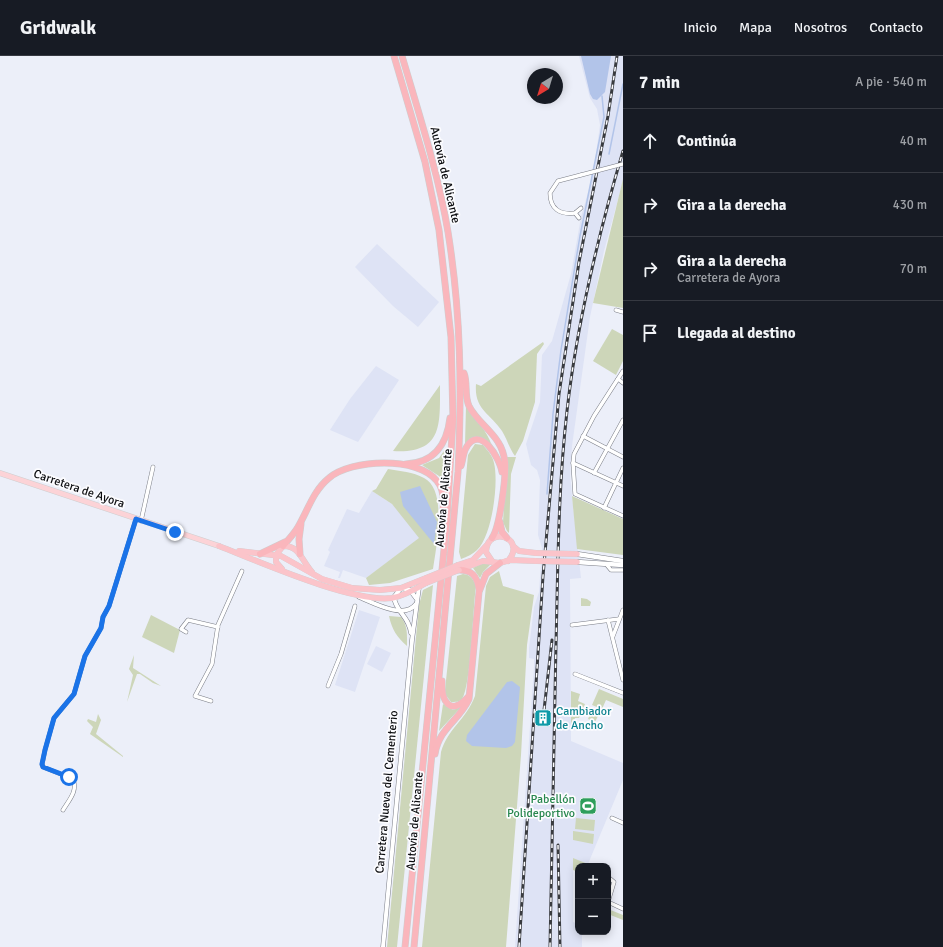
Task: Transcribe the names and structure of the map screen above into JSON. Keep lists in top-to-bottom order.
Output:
{
  "streets": {
    "highway": ["Autovía de Alicante"],
    "main road": ["Carretera de Ayora"],
    "street": ["Carretera Nueva del Cementerio"]
  },
  "places": {
    "building": ["Cambiador de Ancho"],
    "sports": ["Pabellón Polideportivo"]
  },
  "north": "bottom left",
  "page": {
    "header": "Gridwalk",
    "nav": [
      "Inicio",
      "Mapa",
      "Nosotros",
      "Contacto"
    ],
    "heading": ["7 min", "A pie · 540 m"],
    "list": [
      ["Continúa", "40 m"],
      ["Gira a la derecha", "430 m"],
      ["Gira a la derecha", "Carretera de Ayora", "70 m"],
      "Llegada al destino"
    ],
    "map_buttons": ["+", "−"]
  }
}
